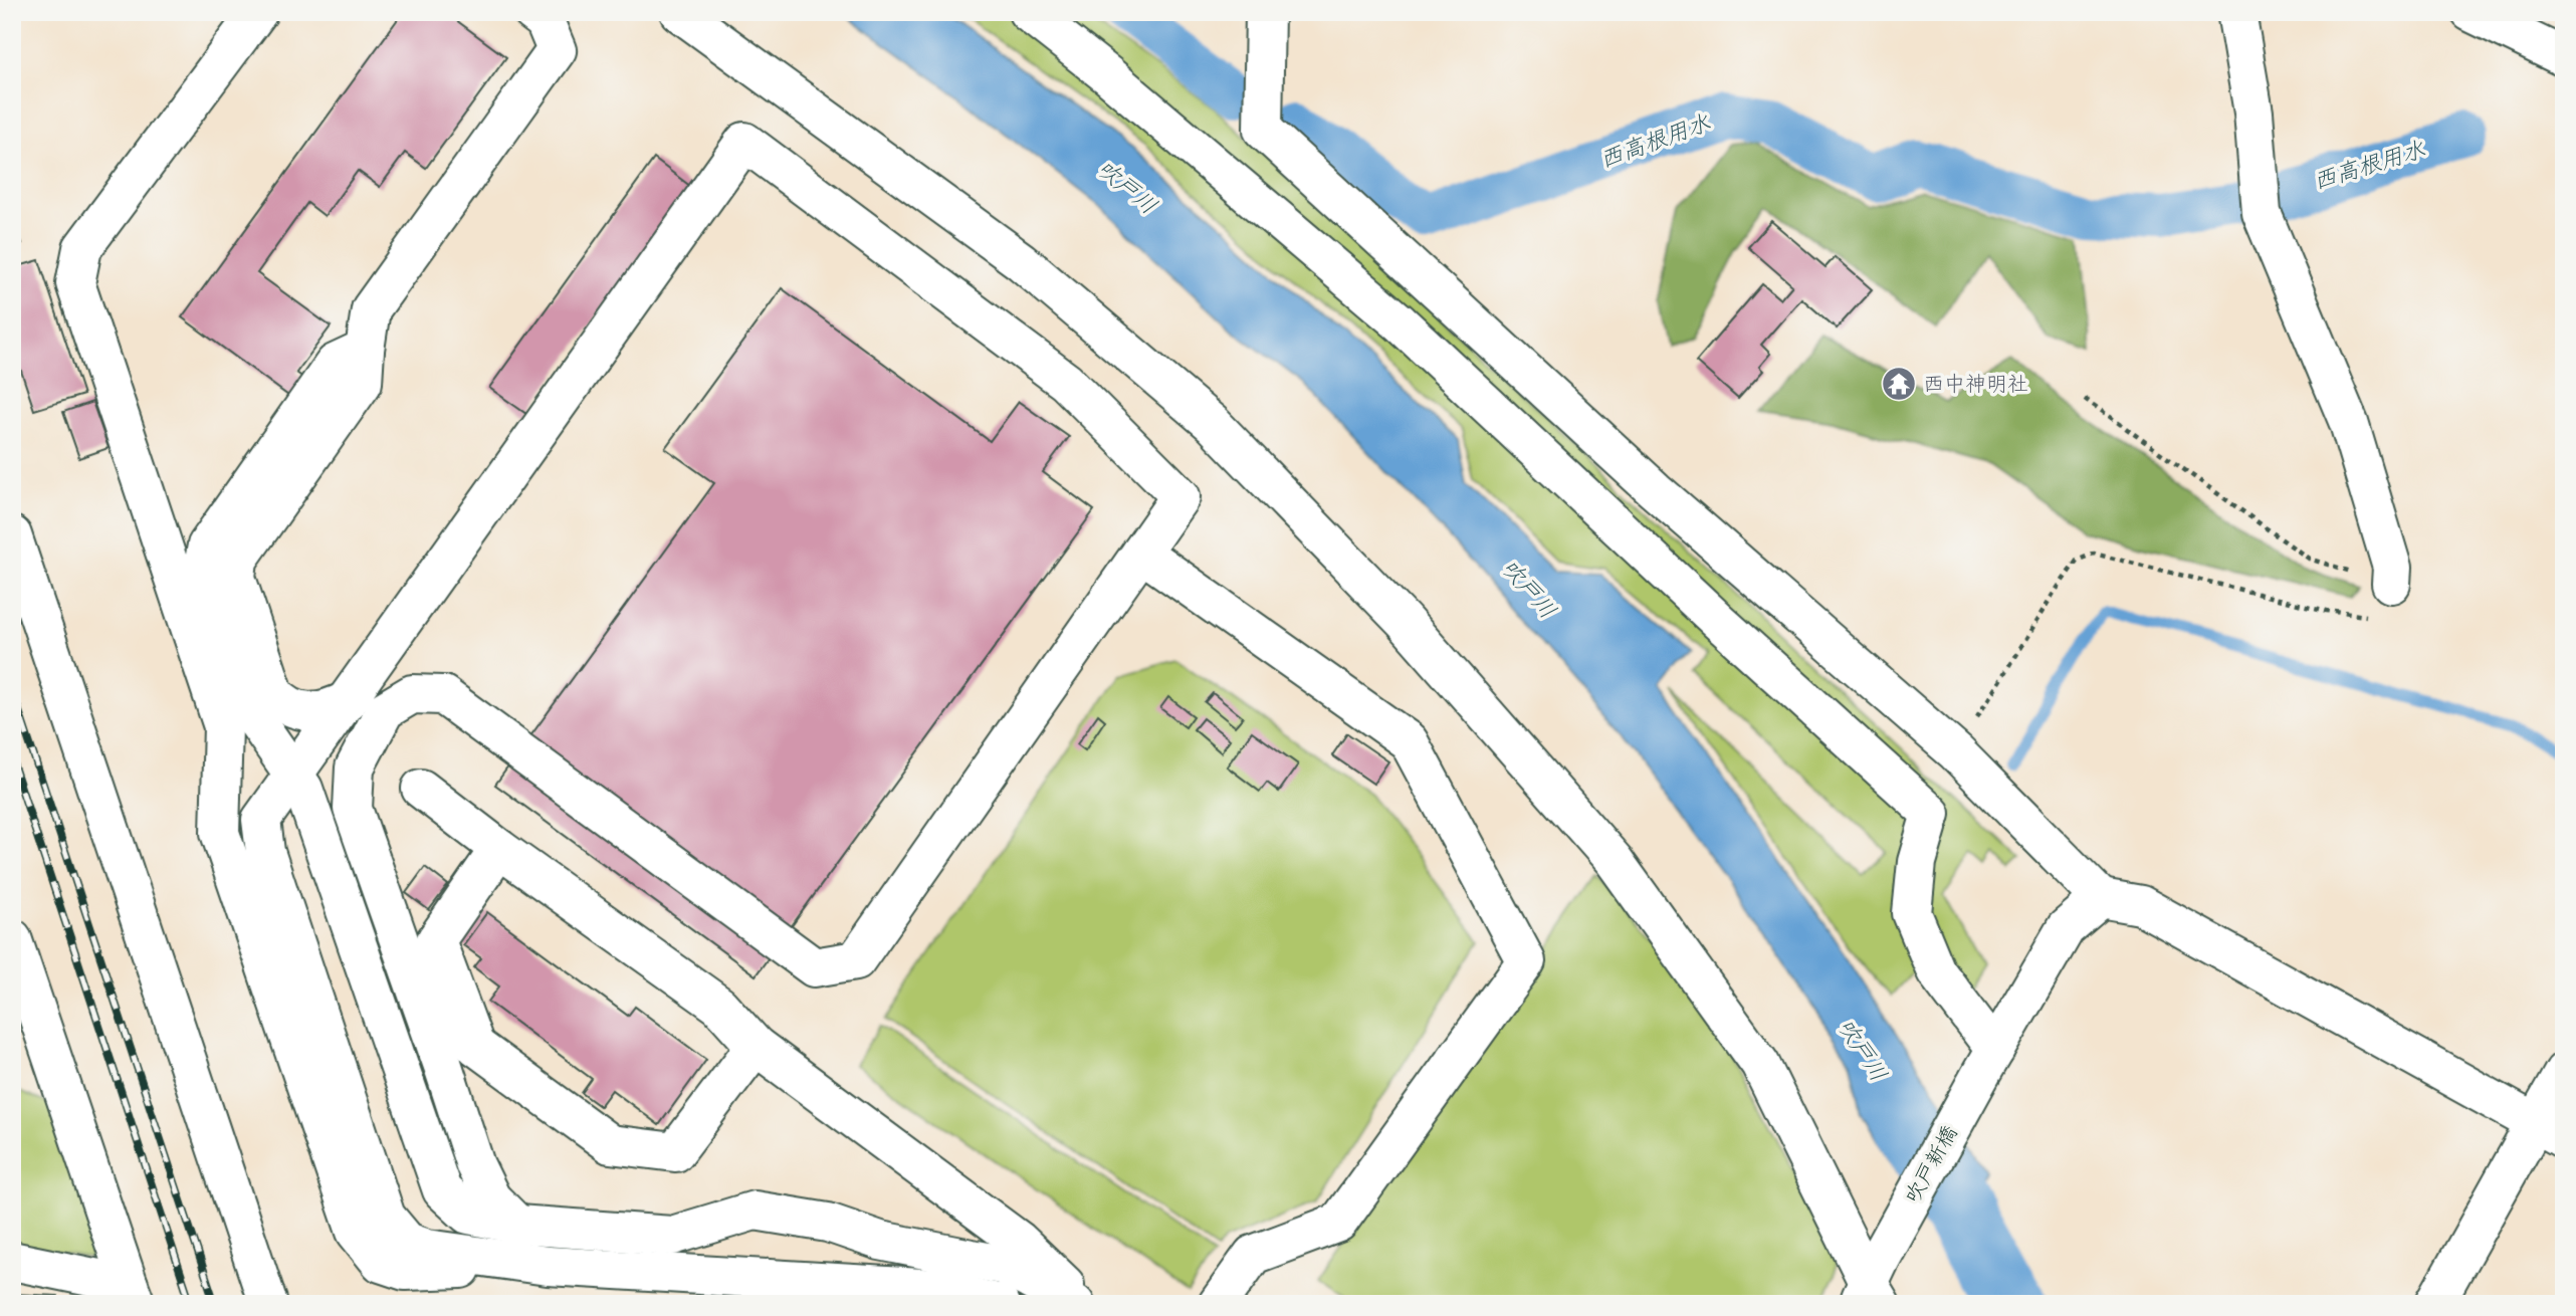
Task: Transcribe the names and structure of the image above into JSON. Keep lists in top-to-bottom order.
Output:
{
  "streets": {
    "street": ["吹戸新橋"]
  },
  "water": ["西高根用水", "吹戸川"],
  "places": {
    "temple": ["西中神明社"]
  }
}
